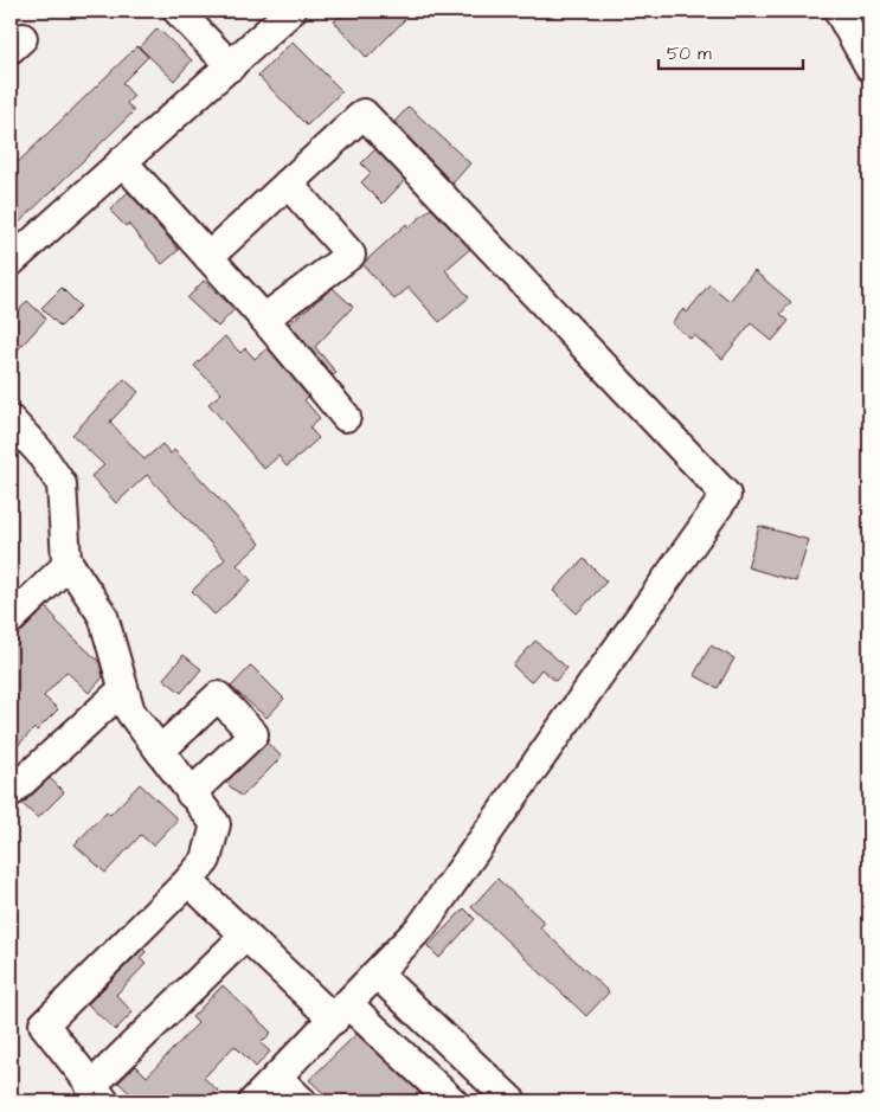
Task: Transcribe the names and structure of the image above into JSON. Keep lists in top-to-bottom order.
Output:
{
  "scale_bar": "50 m"
}
